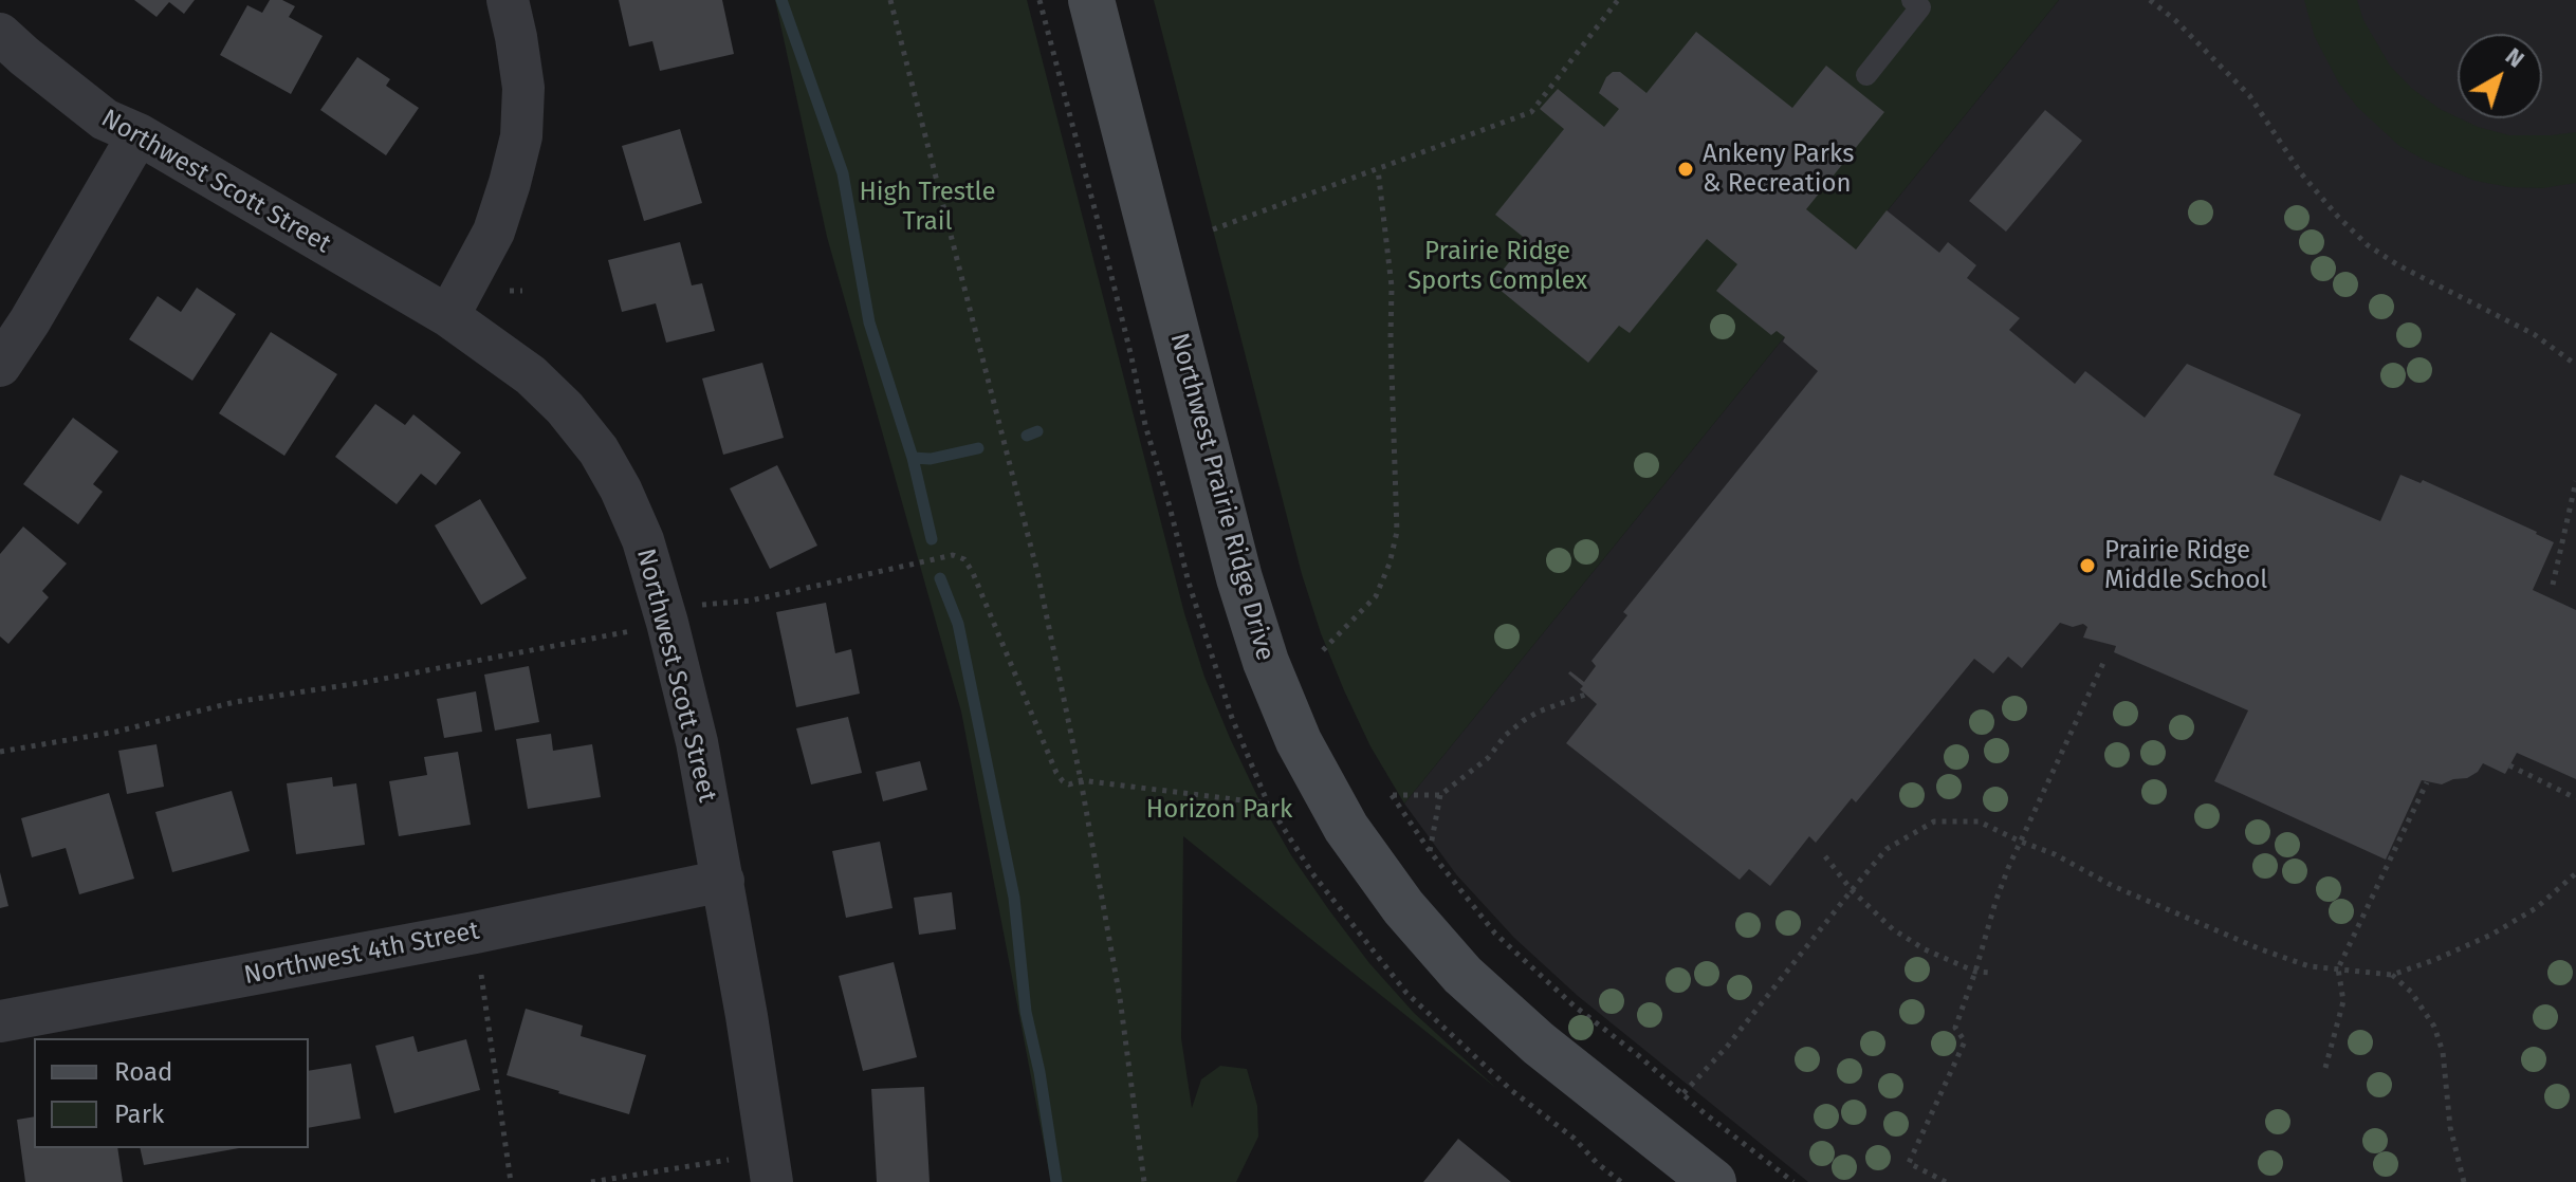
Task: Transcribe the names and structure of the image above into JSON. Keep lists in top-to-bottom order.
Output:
{
  "streets": {
    "street": ["Northwest Scott Street", "Northwest Prairie Ridge Drive", "Northwest 4th Street"]
  },
  "crossings": [
    ["Northwest Scott Street", "Northwest 4th Street"]
  ],
  "parks": ["High Trestle Trail", "Prairie Ridge Sports Complex", "Horizon Park"],
  "places": ["Ankeny Parks & Recreation", "Prairie Ridge Middle School"],
  "legend": ["Road", "Park"],
  "north": "top right"
}
